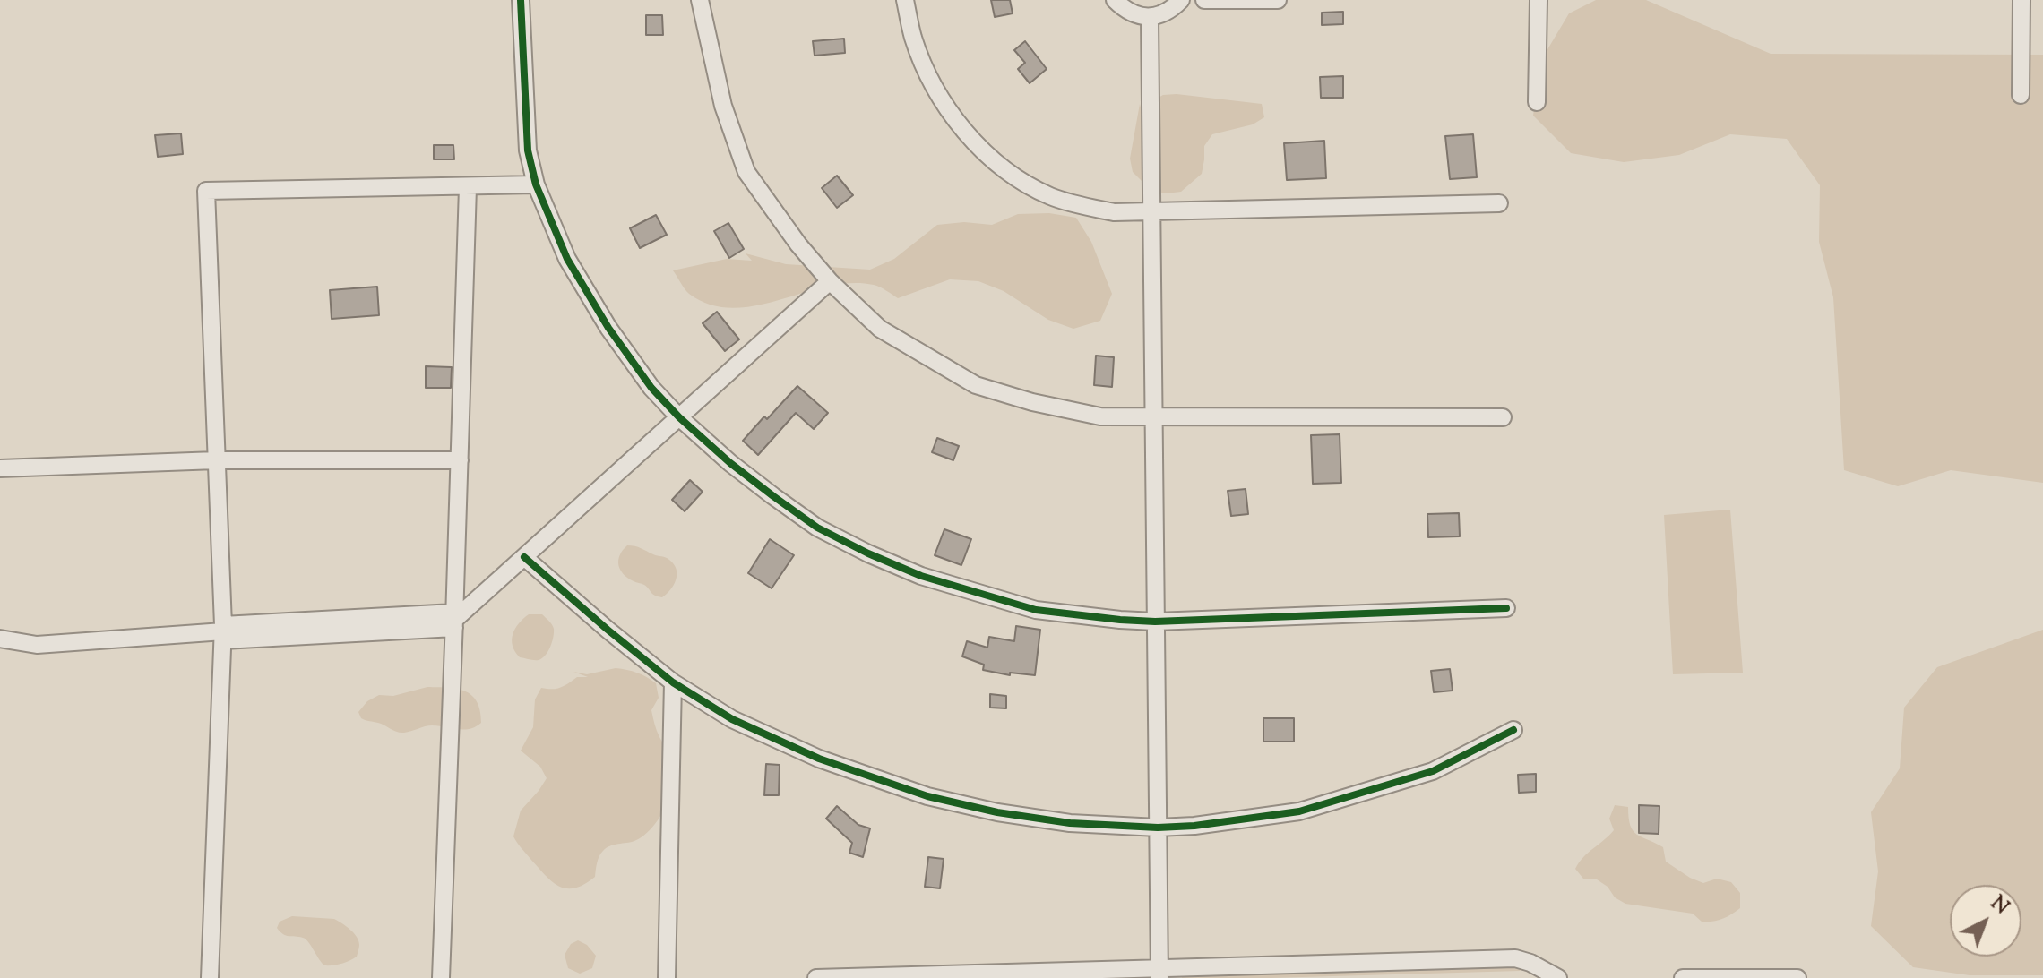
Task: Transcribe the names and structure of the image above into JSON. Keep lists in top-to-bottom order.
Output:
{
  "north": "top right"
}
